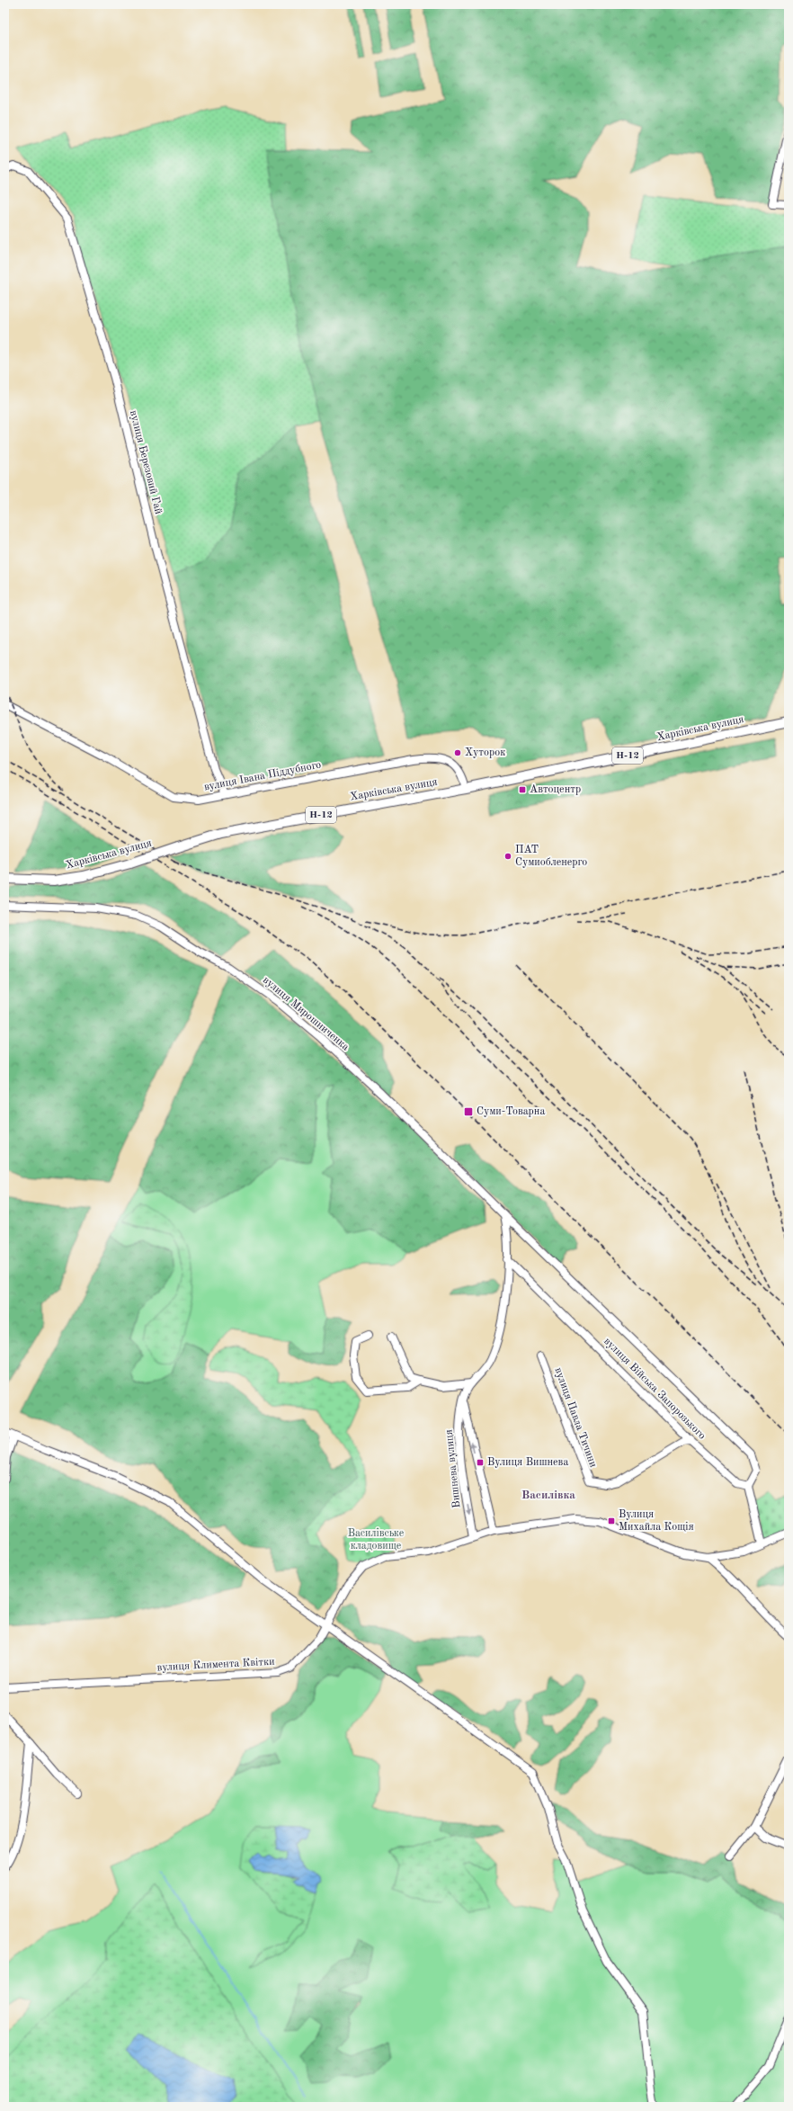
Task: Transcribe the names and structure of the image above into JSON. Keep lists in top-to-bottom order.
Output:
{
  "streets": {
    "main road": ["Харківська вулиця", "Н-12"],
    "street": [
      "вулиця Березовий Гай",
      "вулиця Івана Піддубного",
      "вулиця Мирошниченка",
      "вулиця Війська Запорозького",
      "вулиця Павла Тичини",
      "Вишнева вулиця",
      "вулиця Климента Квітки"
    ]
  },
  "crossings": [
    ["вулиця Березовий Гай", "вулиця Івана Піддубного"],
    ["Харківська вулиця", "вулиця Івана Піддубного"],
    ["вулиця Мирошниченка", "вулиця Війська Запорозького"],
    ["вулиця Війська Запорозького", "вулиця Павла Тичини"],
    ["вулиця Війська Запорозького", "Вишнева вулиця"],
    ["Вишнева вулиця", "вулиця Климента Квітки"]
  ],
  "districts": ["Василівка"],
  "parks": ["Василівське кладовище"],
  "places": {
    "other": ["Хуторок", "ПАТ Сумиобленерго"],
    "transit": [
      "Автоцентр",
      "Суми-Товарна",
      "Вулиця Вишнева",
      "Вулиця Михайла Кощія"
    ]
  }
}
